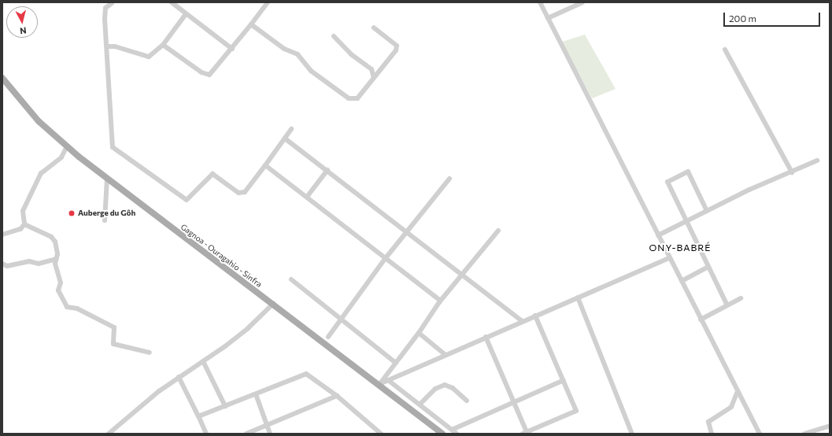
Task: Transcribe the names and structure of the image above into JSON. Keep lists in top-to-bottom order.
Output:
{
  "streets": {
    "main road": ["Gagnoa - Ouragahio - Sinfra"]
  },
  "districts": ["ONY-BABRÉ"],
  "places": ["Auberge du Gôh"],
  "scale_bar": "200 m",
  "north": "bottom"
}
